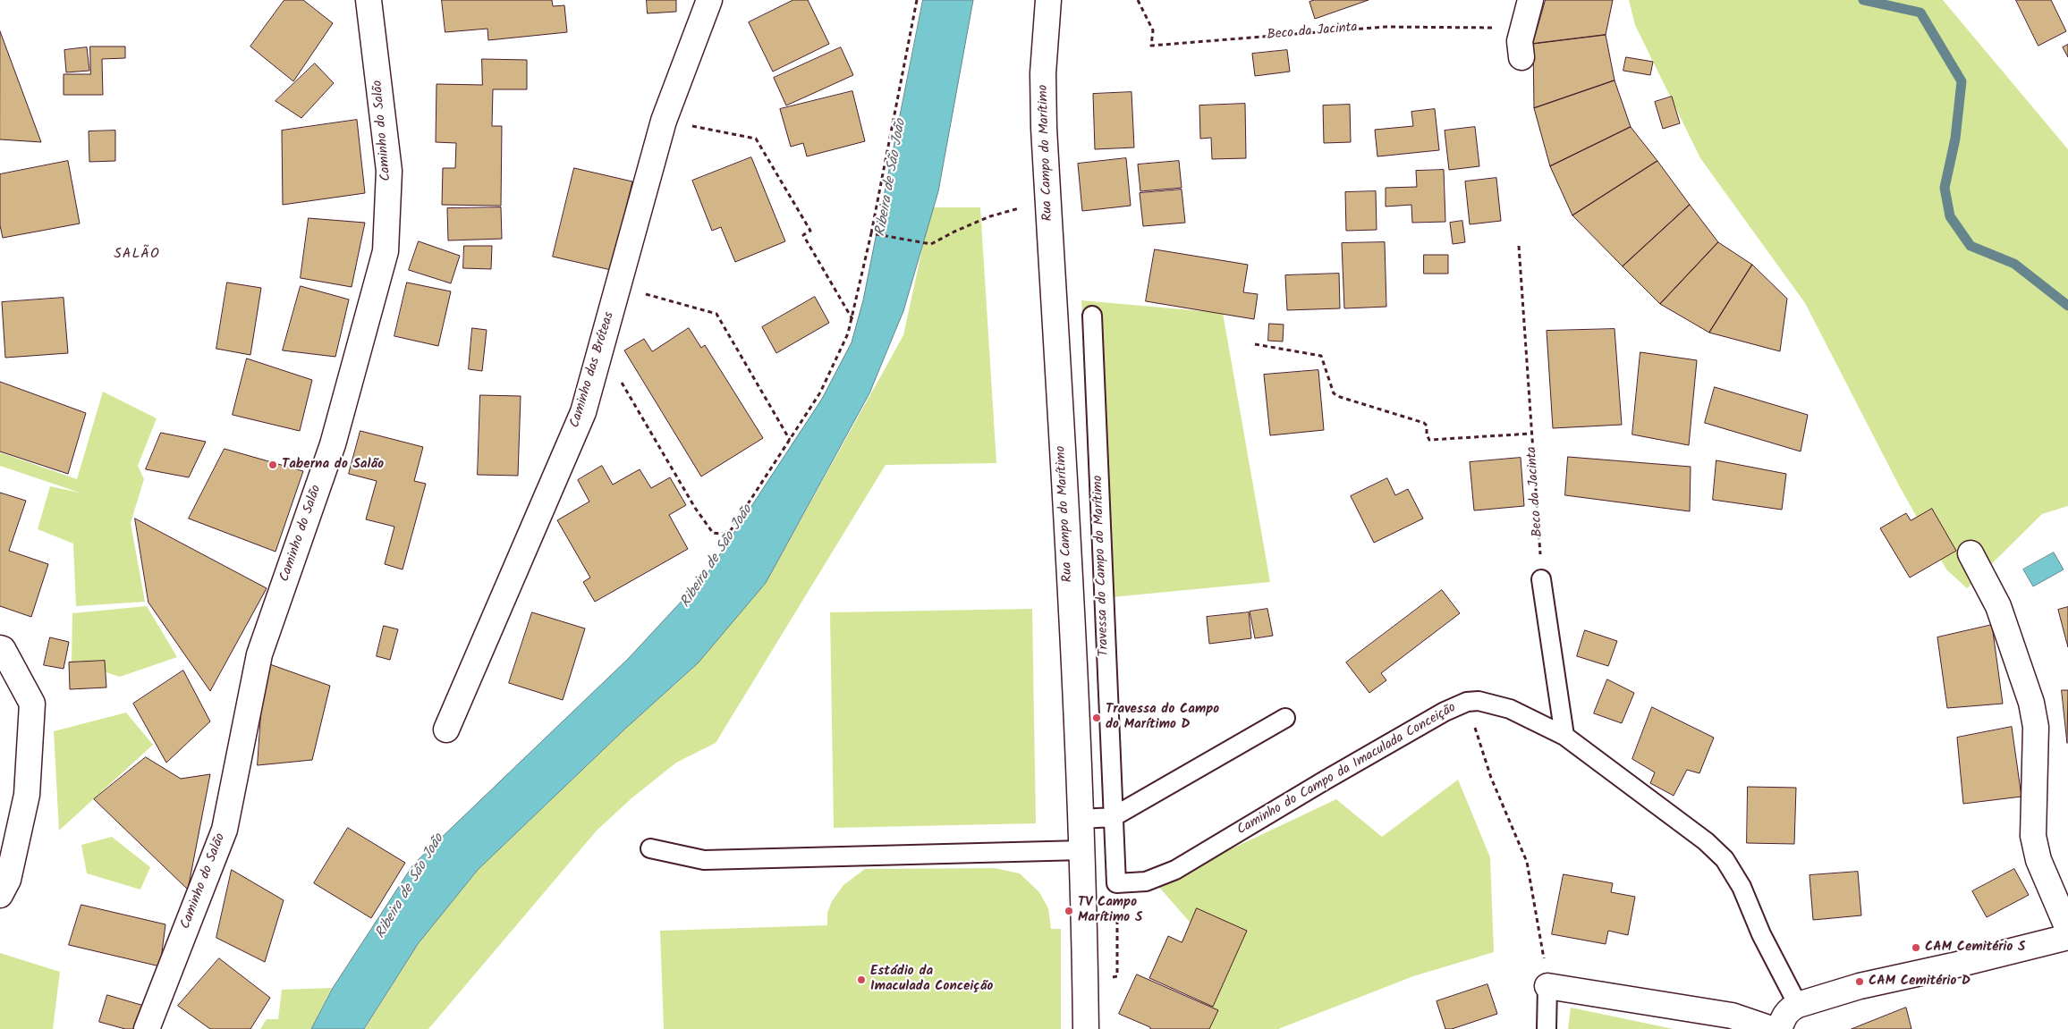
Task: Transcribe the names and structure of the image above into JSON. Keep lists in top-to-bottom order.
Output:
{
  "streets": {
    "street": ["Caminho do Salão", "Rua Campo do Marítimo", "Caminho das Bróteas"],
    "lane": ["Travessa do Campo do Marítimo", "Caminho do Campo da Imaculada Conceição"],
    "path": ["Beco da Jacinta"]
  },
  "crossings": [
    ["Travessa do Campo do Marítimo", "Caminho do Campo da Imaculada Conceição"]
  ],
  "districts": ["SALÃO"],
  "water": ["Ribeira de São João"],
  "places": [
    "Taberna do Salão",
    "Travessa do Campo do Marítimo D",
    "TV Campo Marítimo S",
    "CAM Cemitério S",
    "Estádio da Imaculada Conceição",
    "CAM Cemitério D"
  ]
}
